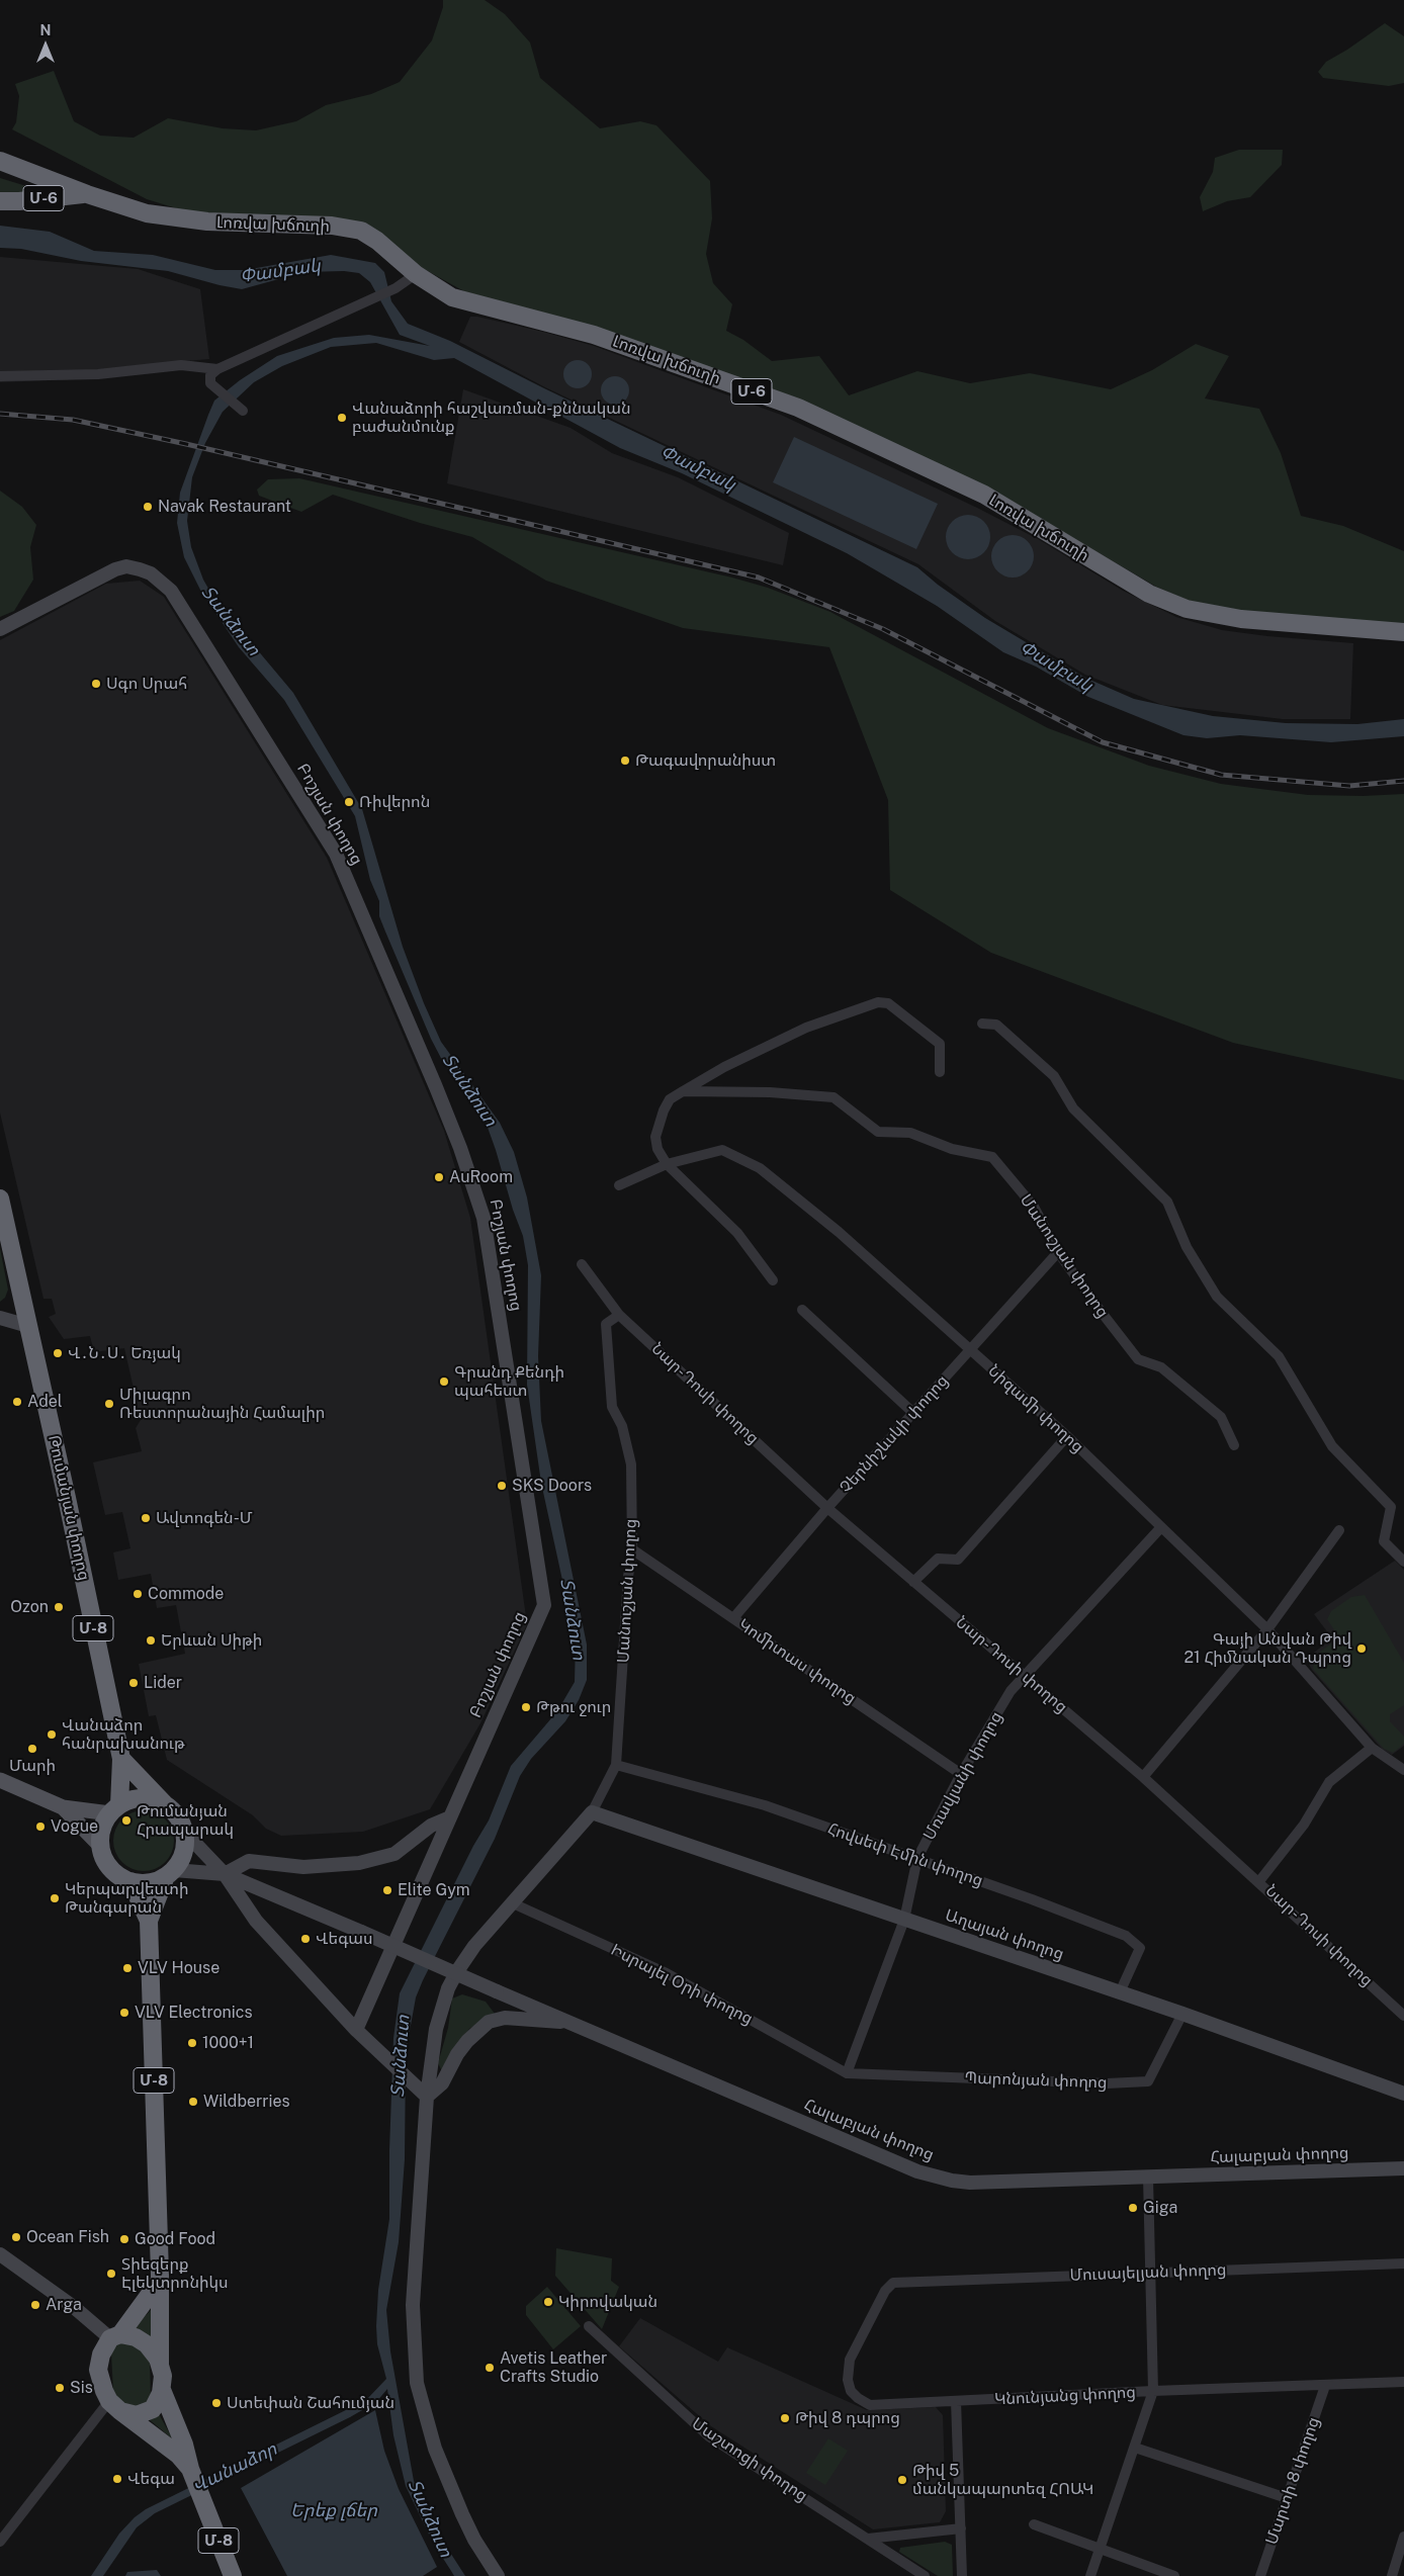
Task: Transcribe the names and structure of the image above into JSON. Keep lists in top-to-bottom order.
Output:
{
  "streets": {
    "highway": [
      "Մ-6",
      "Լոռվա խճուղի",
      "Թումանյան փողոց",
      "Մ-8"
    ],
    "street": [
      "Բոշյան փողոց",
      "Մանուշյան փողոց",
      "Նար-Դոսի փողոց",
      "Նիզամի փողոց",
      "Չերնիշևսկի փողոց",
      "Կոմիտաս փողոց",
      "Մռավյանի փողոց",
      "Հովսեփ Էմին փողոց",
      "Աղայան փողոց",
      "Իսրայել Օրի փողոց",
      "Պարոնյան փողոց",
      "Հալաբյան փողոց",
      "Մուսայելյան փողոց",
      "Կնունյանց փողոց",
      "Մաշտոցի փողոց",
      "Մարտի 8 փողոց"
    ]
  },
  "crossings": [
    ["Մ-6", "Լոռվա խճուղի"],
    ["Մանուշյան փողոց", "Նար-Դոսի փողոց"],
    ["Մանուշյան փողոց", "Չերնիշևսկի փողոց"],
    ["Մանուշյան փողոց", "Կոմիտաս փողոց"],
    ["Մանուշյան փողոց", "Հովսեփ Էմին փողոց"],
    ["Մանուշյան փողոց", "Աղայան փողոց"],
    ["Նար-Դոսի փողոց", "Չերնիշևսկի փողոց"],
    ["Նար-Դոսի փողոց", "Մռավյանի փողոց"],
    ["Նիզամի փողոց", "Չերնիշևսկի փողոց"],
    ["Նիզամի փողոց", "Մռավյանի փողոց"],
    ["Չերնիշևսկի փողոց", "Կոմիտաս փողոց"],
    ["Թումանյան փողոց", "Մ-8"],
    ["Կոմիտաս փողոց", "Մռավյանի փողոց"],
    ["Մռավյանի փողոց", "Հովսեփ Էմին փողոց"],
    ["Մռավյանի փողոց", "Աղայան փողոց"],
    ["Մռավյանի փողոց", "Իսրայել Օրի փողոց"],
    ["Մռավյանի փողոց", "Պարոնյան փողոց"],
    ["Հովսեփ Էմին փողոց", "Աղայան փողոց"],
    ["Աղայան փողոց", "Պարոնյան փողոց"],
    ["Իսրայել Օրի փողոց", "Պարոնյան փողոց"],
    ["Մուսայելյան փողոց", "Կնունյանց փողոց"],
    ["Կնունյանց փողոց", "Մարտի 8 փողոց"]
  ],
  "water": [
    "Փամբակ",
    "Տանձուտ",
    "Վանաձոր",
    "Երեք լճեր"
  ],
  "places": [
    "Վանաձորի հաշվառման-քննական բաժանմունք",
    "Navak Restaurant",
    "Սգո Սրահ",
    "Թագավորանիստ",
    "Ռիվերոն",
    "AuRoom",
    "Վ․Ն․Ս․ Եռյակ",
    "Գրանդ Քենդի պահեստ",
    "Adel",
    "Միլագրո Ռեստորանային Համալիր",
    "SKS Doors",
    "Ավտոգեն-Մ",
    "Commode",
    "Ozon",
    "Երևան Սիթի",
    "Գայի Անվան Թիվ 21 Հիմնական Դպրոց",
    "Lider",
    "Թթու ջուր",
    "Վանաձոր հանրախանութ",
    "Մարի",
    "Թումանյան Հրապարակ",
    "Vogue",
    "Elite Gym",
    "Կերպարվեստի Թանգարան",
    "Վեգաս",
    "VLV House",
    "VLV Electronics",
    "1000+1",
    "Wildberries",
    "Giga",
    "Ocean Fish",
    "Good Food",
    "Տիեզերք Էլեկտրոնիկս",
    "Կիրովական",
    "Arga",
    "Avetis Leather Crafts Studio",
    "Sis",
    "Ստեփան Շահումյան",
    "Թիվ 8 դպրոց",
    "Վեգա",
    "Թիվ 5 մանկապարտեզ ՀՈԱԿ"
  ],
  "north": "top"
}
